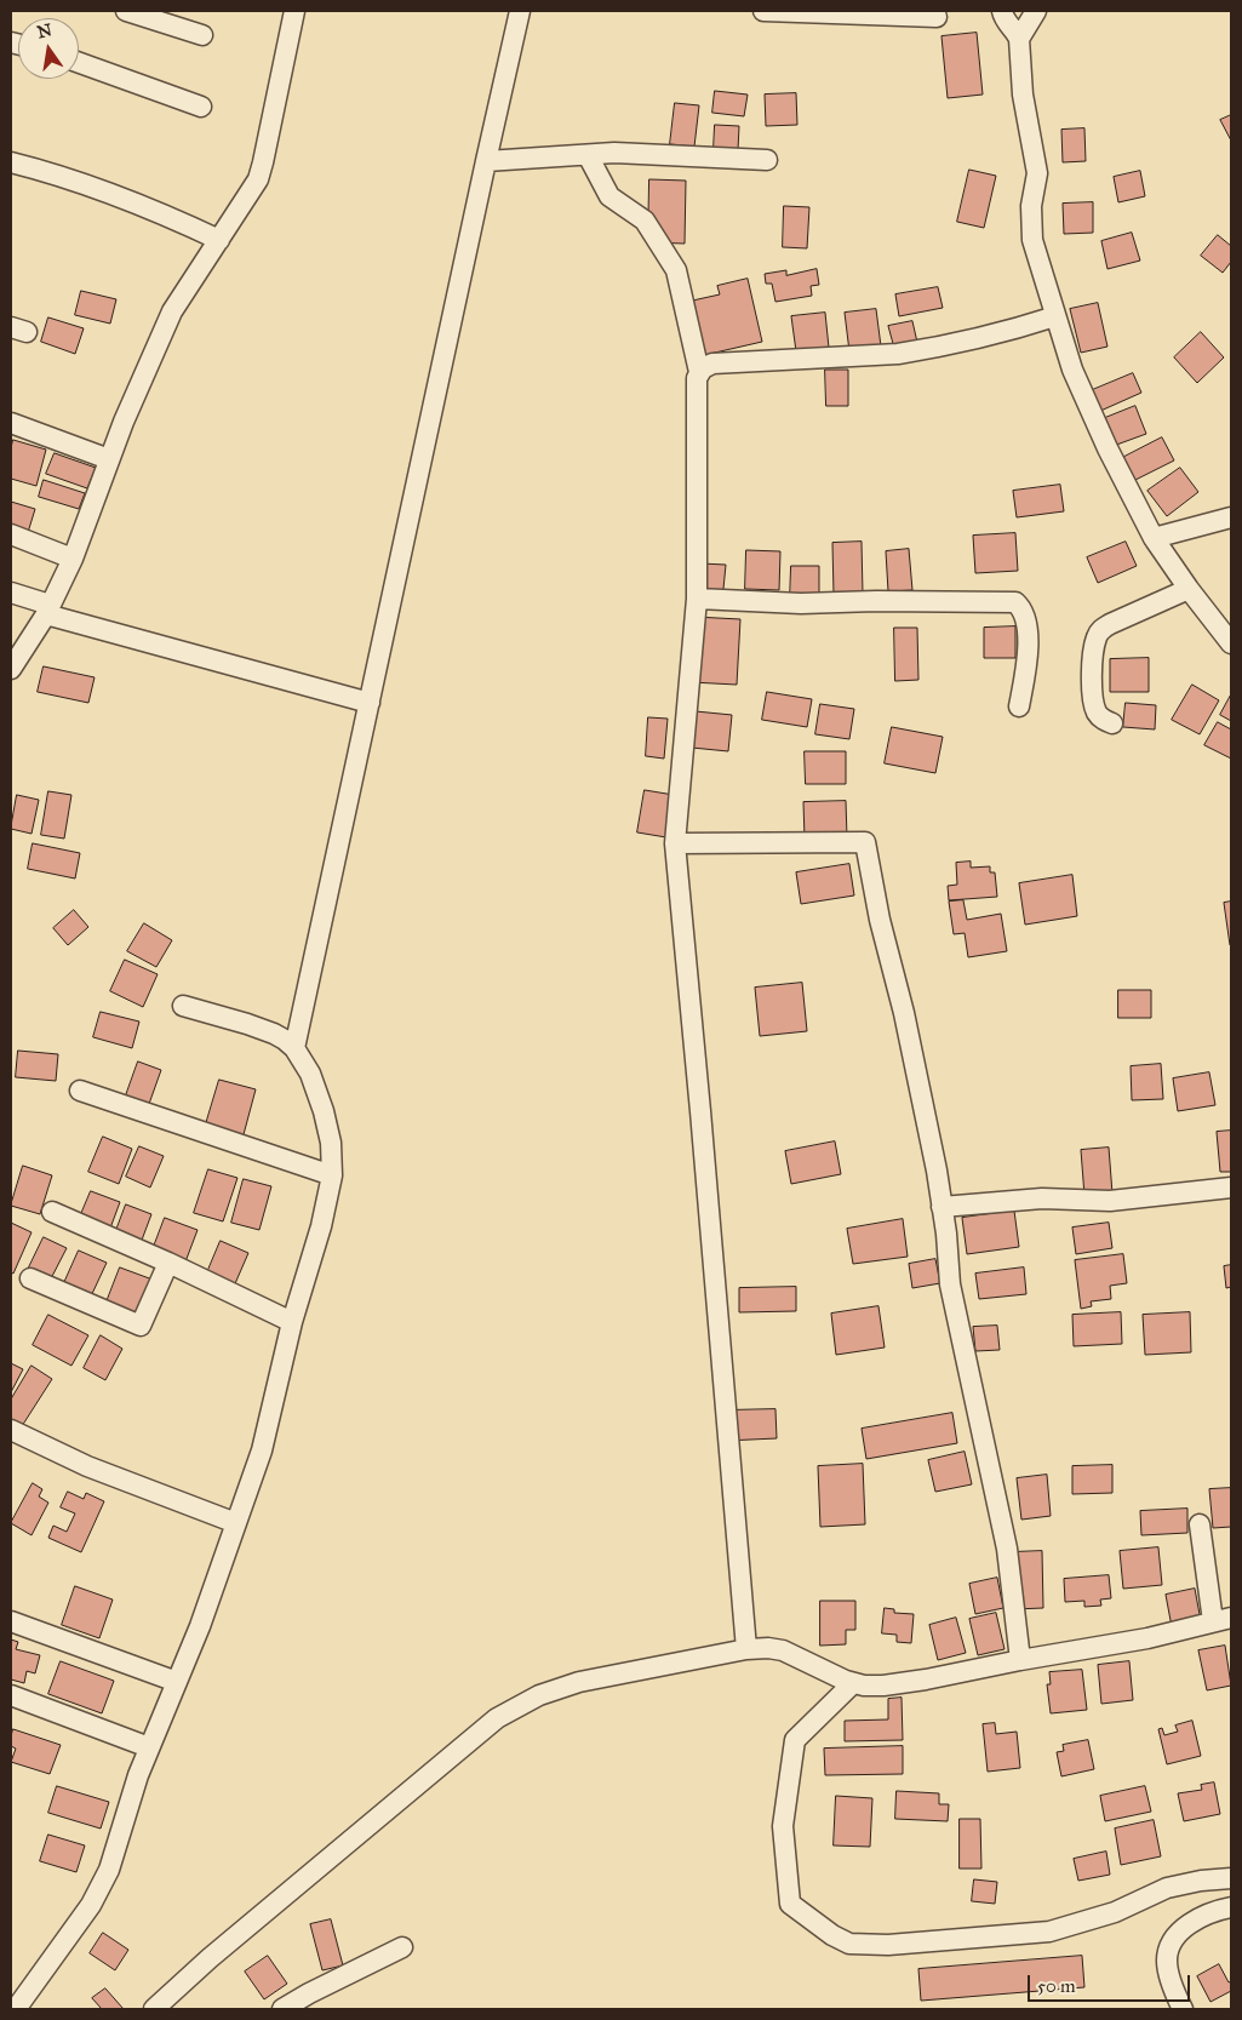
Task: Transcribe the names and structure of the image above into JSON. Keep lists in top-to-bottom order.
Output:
{
  "scale_bar": "50 m",
  "north": "top"
}
